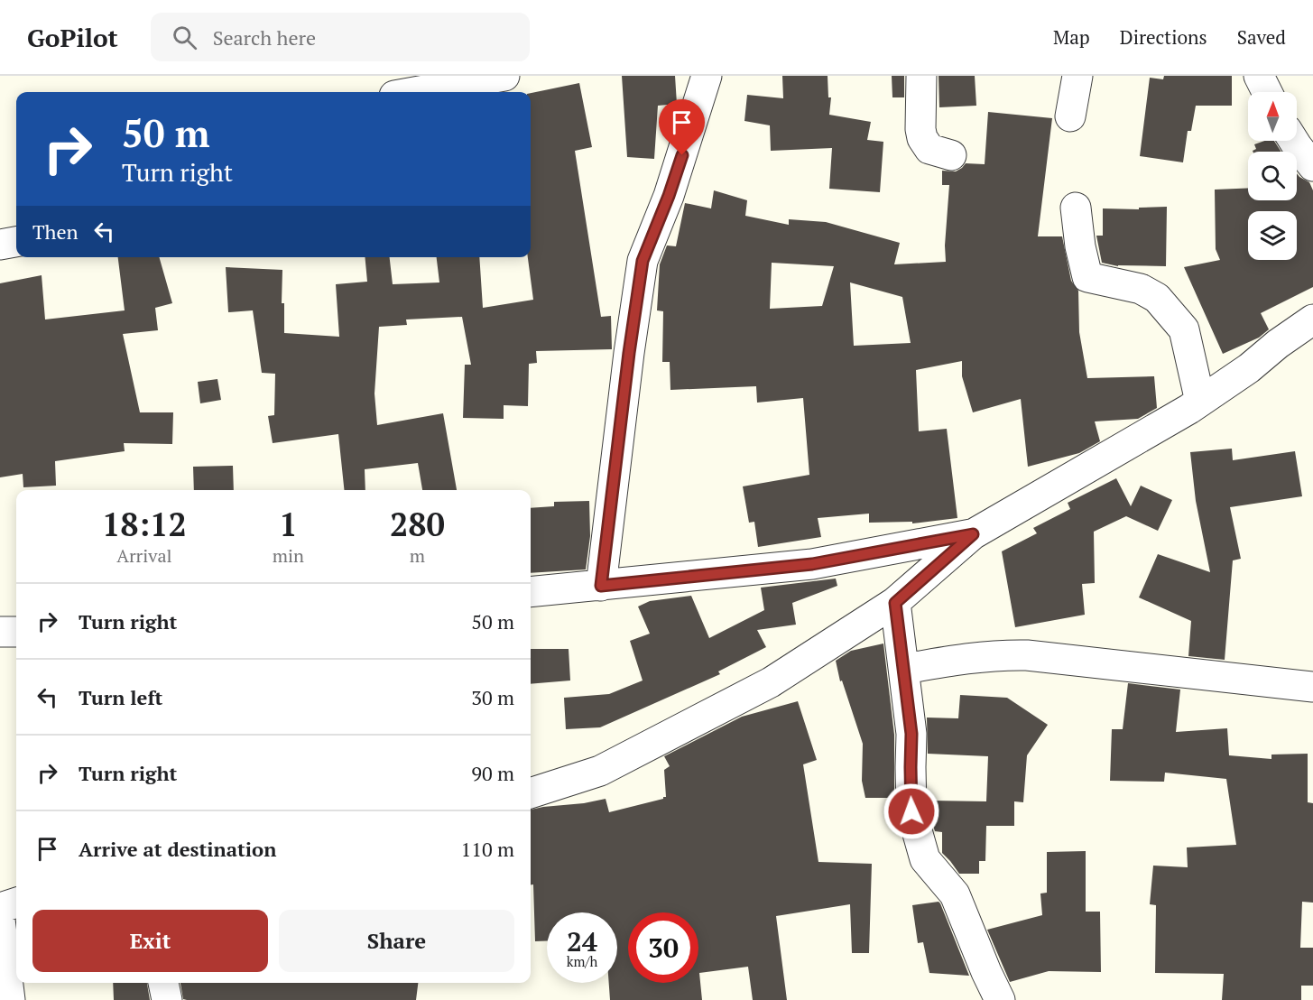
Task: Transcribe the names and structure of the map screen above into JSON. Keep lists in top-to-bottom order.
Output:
{
  "north": "top",
  "page": {
    "header": "GoPilot",
    "search": "Search here",
    "nav": ["Map", "Directions", "Saved"],
    "turn": ["50 m", "Turn right"],
    "then": "Then",
    "eta": [
      "18:12",
      "Arrival",
      "1",
      "min",
      "280",
      "m"
    ],
    "list": [
      {
        "name": "Turn right",
        "value": "50 m"
      },
      {
        "name": "Turn left",
        "value": "30 m"
      },
      {
        "name": "Turn right",
        "value": "90 m"
      },
      {
        "name": "Arrive at destination",
        "value": "110 m"
      }
    ],
    "buttons": ["Exit", "Share"],
    "speed": "24 km/h",
    "limit": "30"
  }
}
